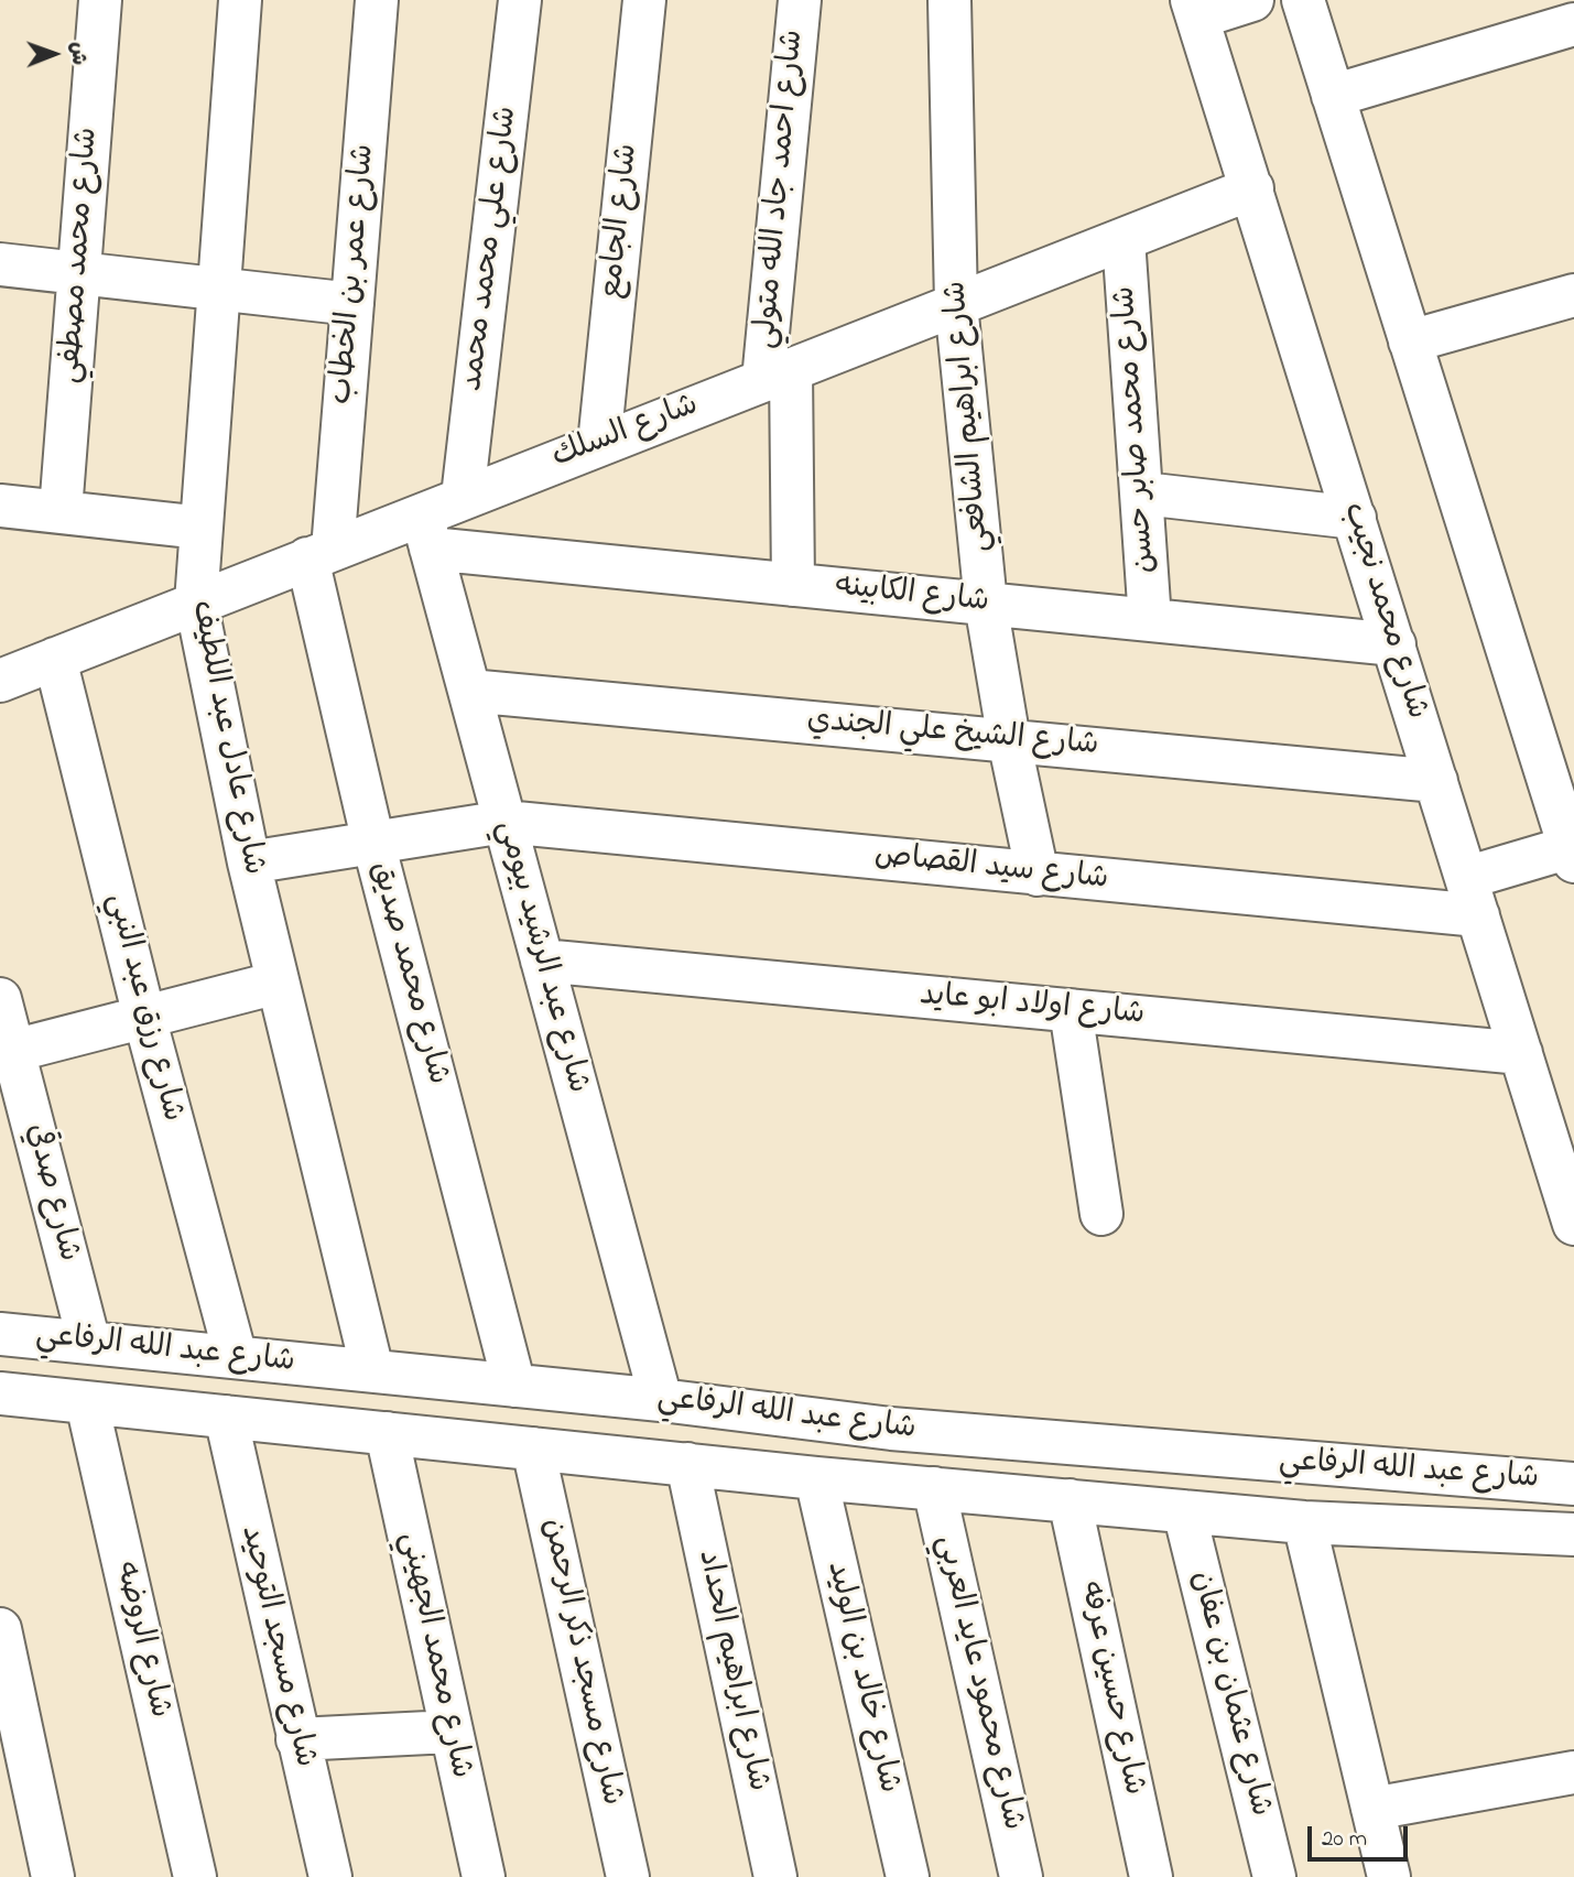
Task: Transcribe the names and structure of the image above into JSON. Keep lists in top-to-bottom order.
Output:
{
  "streets": {
    "street": [
      "شارع احمد جاد الله متولي",
      "شارع الجامع",
      "شارع علي محمد محمد",
      "شارع محمد مصطفي",
      "شارع عمر بن الخطاب",
      "شارع ابراهيم الشافعي",
      "شارع محمد صابر حسن",
      "شارع السلك",
      "شارع الكابينه",
      "شارع محمد نجيب",
      "شارع الشيخ علي الجندي",
      "شارع عادل عبد اللطيف",
      "شارع سيد القصاص",
      "شارع عبد الرشيد بيومي",
      "شارع محمد صديق",
      "شارع اولاد ابو عايد",
      "شارع رزق عبد النبي",
      "شارع صدقي",
      "شارع عبد الله الرفاعي",
      "شارع الروضه",
      "شارع مسجد التوحيد",
      "شارع محمد الجهيني",
      "شارع مسجد ذكر الرحمن",
      "شارع ابراهيم الحداد",
      "شارع خالد بن الوليد",
      "شارع محمود عايد العربي",
      "شارع حسين عرفه",
      "شارع عثمان بن عفان"
    ]
  },
  "crossings": [
    ["شارع احمد جاد الله متولي", "شارع السلك"],
    ["شارع احمد جاد الله متولي", "شارع الكابينه"],
    ["شارع الجامع", "شارع السلك"],
    ["شارع علي محمد محمد", "شارع السلك"],
    ["شارع عمر بن الخطاب", "شارع السلك"],
    ["شارع عمر بن الخطاب", "شارع محمد صديق"],
    ["شارع ابراهيم الشافعي", "شارع السلك"],
    ["شارع ابراهيم الشافعي", "شارع الكابينه"],
    ["شارع ابراهيم الشافعي", "شارع الشيخ علي الجندي"],
    ["شارع ابراهيم الشافعي", "شارع سيد القصاص"],
    ["شارع محمد صابر حسن", "شارع السلك"],
    ["شارع محمد صابر حسن", "شارع الكابينه"],
    ["شارع السلك", "شارع الكابينه"],
    ["شارع السلك", "شارع محمد نجيب"],
    ["شارع السلك", "شارع عادل عبد اللطيف"],
    ["شارع السلك", "شارع عبد الرشيد بيومي"],
    ["شارع السلك", "شارع محمد صديق"],
    ["شارع السلك", "شارع رزق عبد النبي"],
    ["شارع الكابينه", "شارع محمد نجيب"],
    ["شارع الكابينه", "شارع عبد الرشيد بيومي"],
    ["شارع محمد نجيب", "شارع الشيخ علي الجندي"],
    ["شارع محمد نجيب", "شارع سيد القصاص"],
    ["شارع محمد نجيب", "شارع اولاد ابو عايد"],
    ["شارع الشيخ علي الجندي", "شارع عبد الرشيد بيومي"],
    ["شارع عادل عبد اللطيف", "شارع سيد القصاص"],
    ["شارع عادل عبد اللطيف", "شارع عبد الله الرفاعي"],
    ["شارع سيد القصاص", "شارع عبد الرشيد بيومي"],
    ["شارع سيد القصاص", "شارع محمد صديق"],
    ["شارع عبد الرشيد بيومي", "شارع اولاد ابو عايد"],
    ["شارع عبد الرشيد بيومي", "شارع عبد الله الرفاعي"],
    ["شارع محمد صديق", "شارع عبد الله الرفاعي"],
    ["شارع رزق عبد النبي", "شارع عبد الله الرفاعي"],
    ["شارع صدقي", "شارع عبد الله الرفاعي"],
    ["شارع عبد الله الرفاعي", "شارع الروضه"],
    ["شارع عبد الله الرفاعي", "شارع مسجد التوحيد"],
    ["شارع عبد الله الرفاعي", "شارع محمد الجهيني"],
    ["شارع عبد الله الرفاعي", "شارع مسجد ذكر الرحمن"],
    ["شارع عبد الله الرفاعي", "شارع ابراهيم الحداد"],
    ["شارع عبد الله الرفاعي", "شارع خالد بن الوليد"],
    ["شارع عبد الله الرفاعي", "شارع محمود عايد العربي"],
    ["شارع عبد الله الرفاعي", "شارع حسين عرفه"],
    ["شارع عبد الله الرفاعي", "شارع عثمان بن عفان"]
  ],
  "scale_bar": "20 m",
  "north": "right"
}
